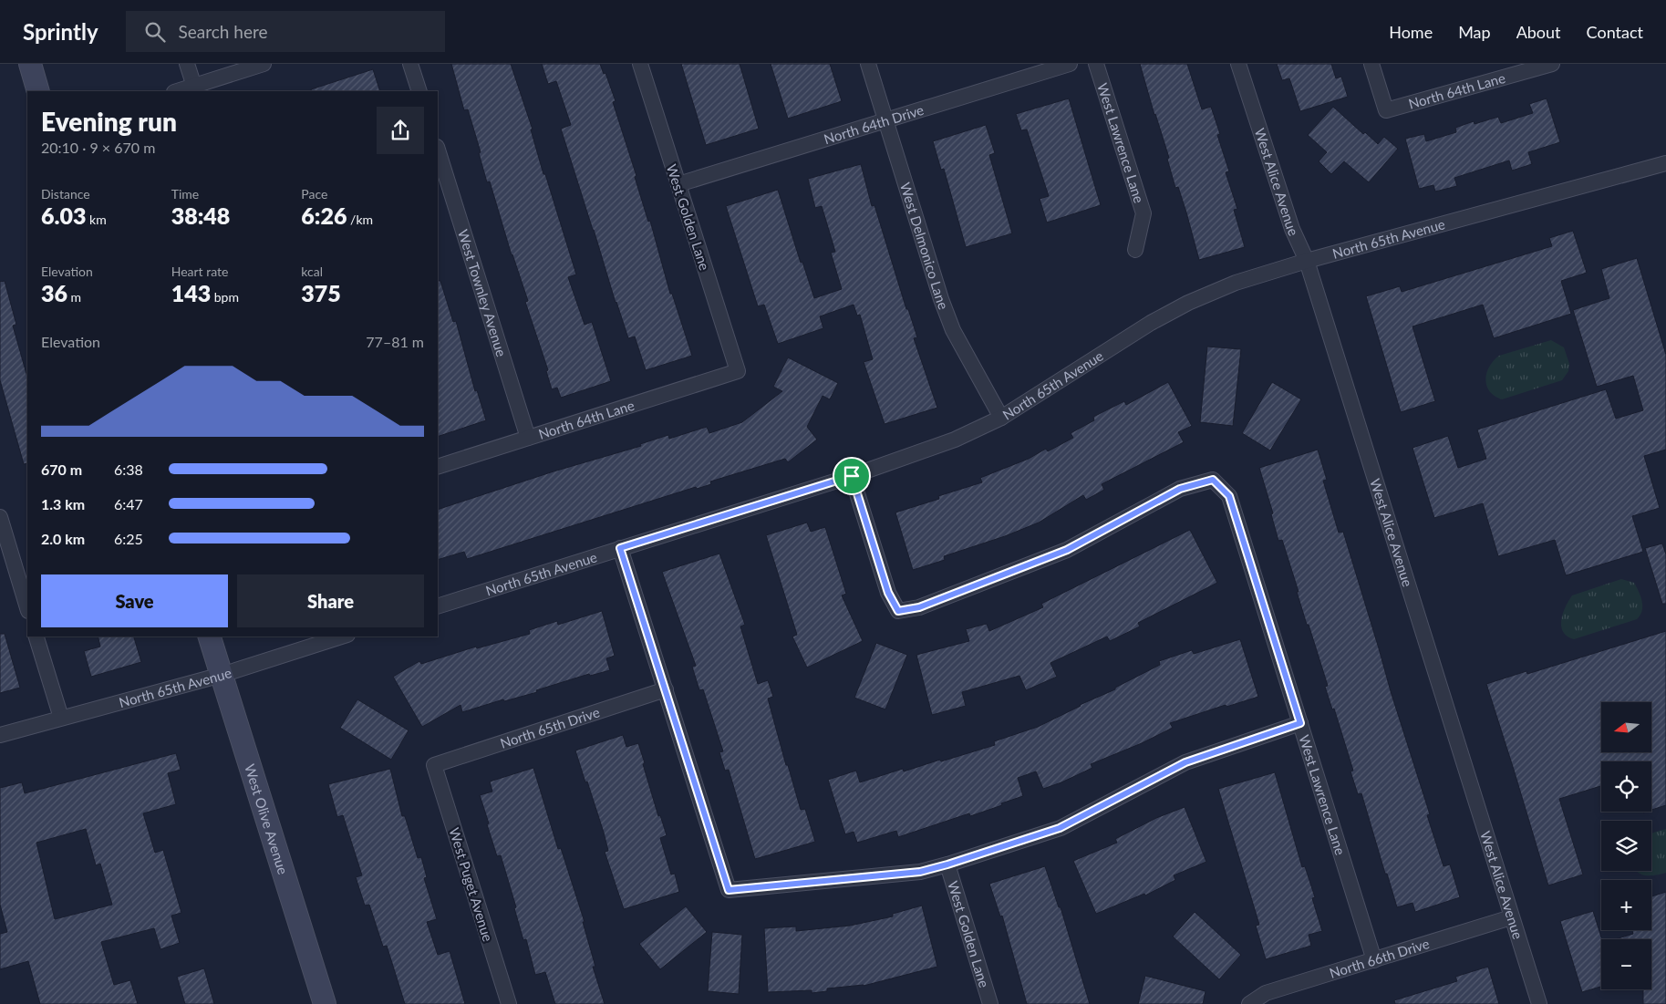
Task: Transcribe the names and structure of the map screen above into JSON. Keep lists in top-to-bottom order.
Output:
{
  "streets": {
    "main road": ["West Olive Avenue"],
    "street": [
      "North 64th Lane",
      "North 64th Drive",
      "West Lawrence Lane",
      "West Alice Avenue",
      "West Golden Lane",
      "North 65th Avenue",
      "West Delmonico Lane",
      "West Townley Avenue",
      "North 65th Drive",
      "West Puget Avenue",
      "North 66th Drive"
    ]
  },
  "crossings": [
    ["North 64th Lane", "West Golden Lane"],
    ["North 64th Lane", "West Townley Avenue"],
    ["North 64th Drive", "West Golden Lane"],
    ["North 64th Drive", "West Delmonico Lane"],
    ["West Lawrence Lane", "North 65th Avenue"],
    ["West Lawrence Lane", "North 66th Drive"],
    ["West Alice Avenue", "North 65th Avenue"],
    ["West Alice Avenue", "North 66th Drive"],
    ["North 65th Avenue", "West Delmonico Lane"],
    ["North 65th Avenue", "West Olive Avenue"],
    ["North 65th Drive", "West Puget Avenue"]
  ],
  "north": "left",
  "page": {
    "header": "Sprintly",
    "search": "Search here",
    "nav": [
      "Home",
      "Map",
      "About",
      "Contact"
    ],
    "heading": ["Evening run", "20:10 · 9 × 670 m"],
    "stats": [
      ["Distance", "6.03 km"],
      ["Time", "38:48"],
      ["Pace", "6:26 /km"],
      ["Elevation", "36 m"],
      ["Heart rate", "143 bpm"],
      ["kcal", "375"]
    ],
    "chart": ["Elevation", "77–81 m"],
    "list": [
      {
        "name": "670 m",
        "note": "6:38"
      },
      {
        "name": "1.3 km",
        "note": "6:47"
      },
      {
        "name": "2.0 km",
        "note": "6:25"
      }
    ],
    "buttons": ["Save", "Share"],
    "map_buttons": ["+", "−"]
  }
}
